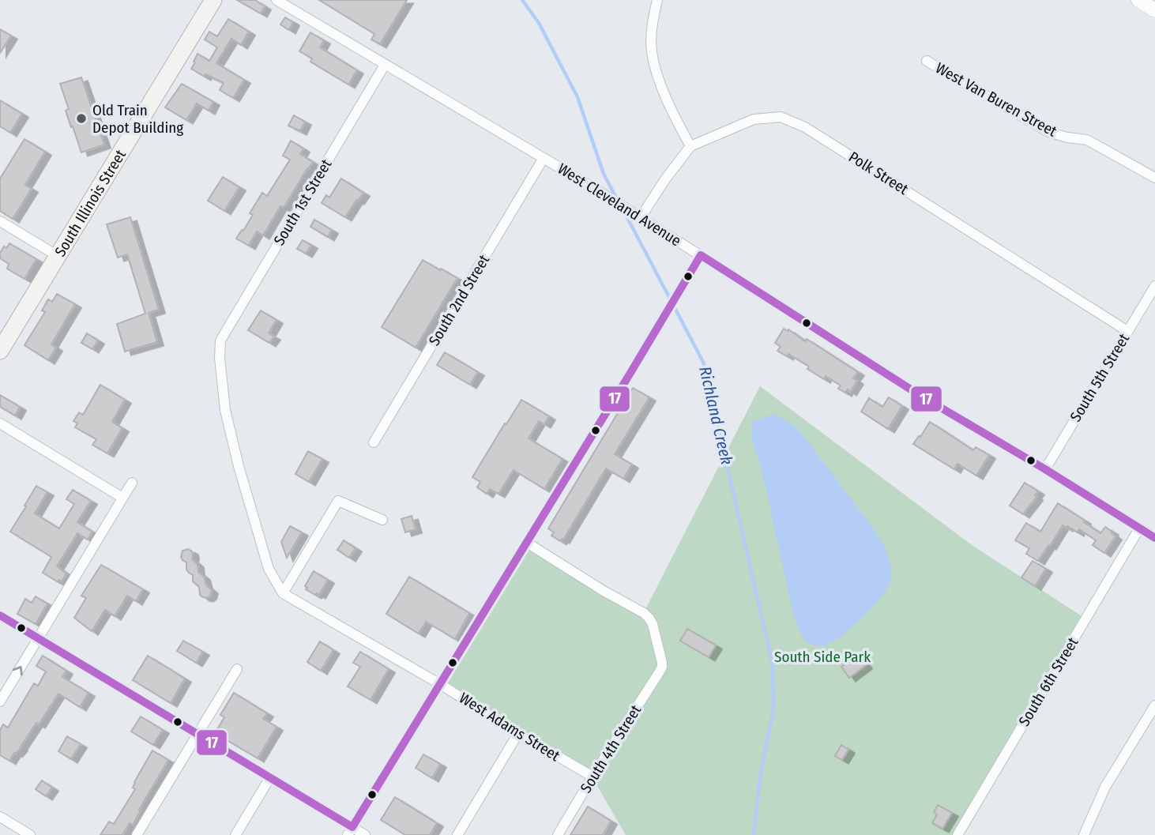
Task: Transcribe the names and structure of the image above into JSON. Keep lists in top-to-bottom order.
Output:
{
  "streets": {
    "main road": ["South Illinois Street"],
    "street": [
      "West Van Buren Street",
      "Polk Street",
      "South 1st Street",
      "West Cleveland Avenue",
      "South 2nd Street",
      "South 5th Street",
      "South 6th Street",
      "West Adams Street",
      "South 4th Street"
    ]
  },
  "crossings": [
    ["Polk Street", "West Cleveland Avenue"],
    ["Polk Street", "South 5th Street"],
    ["South 1st Street", "West Cleveland Avenue"],
    ["South 1st Street", "West Adams Street"],
    ["West Cleveland Avenue", "South 2nd Street"],
    ["West Cleveland Avenue", "South 5th Street"],
    ["West Cleveland Avenue", "South 6th Street"],
    ["West Adams Street", "South 4th Street"]
  ],
  "water": ["Richland Creek"],
  "parks": ["South Side Park"],
  "places": ["Old Train Depot Building"],
  "lines": ["transit line 17"]
}
